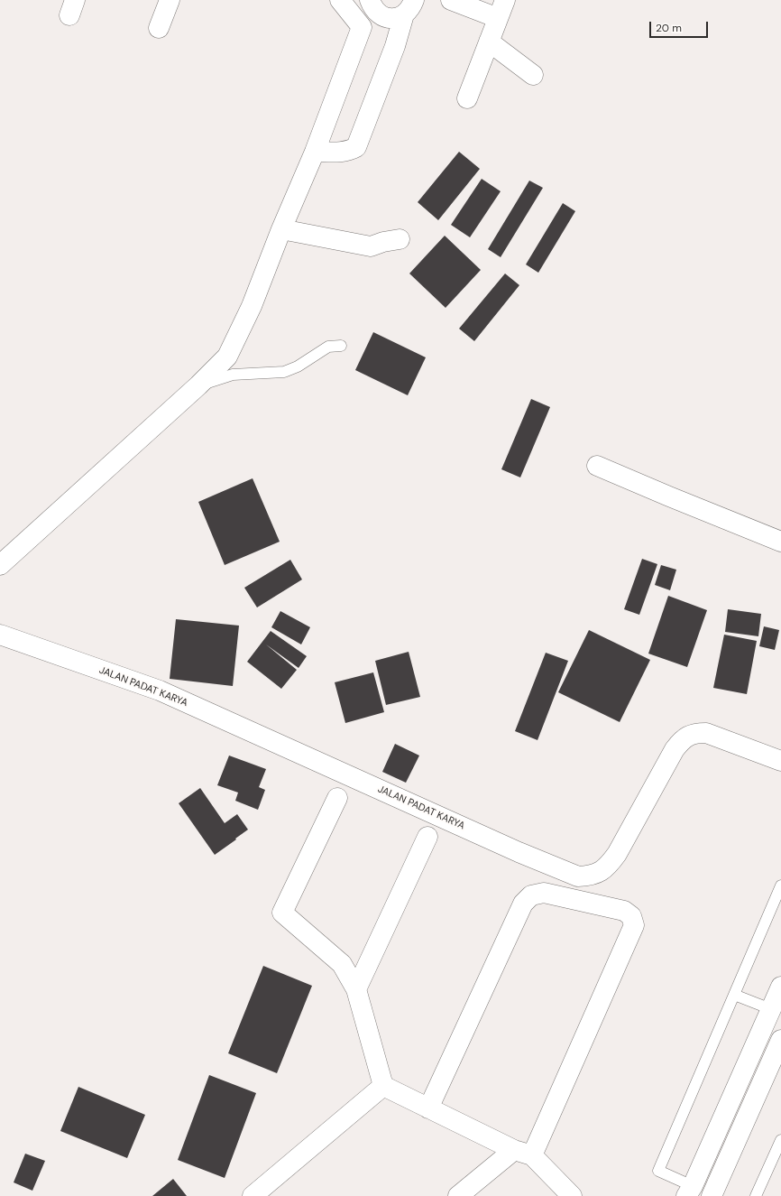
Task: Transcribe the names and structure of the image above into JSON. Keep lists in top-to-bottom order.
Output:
{
  "streets": {
    "street": ["JALAN PADAT KARYA"]
  },
  "scale_bar": "20 m"
}
